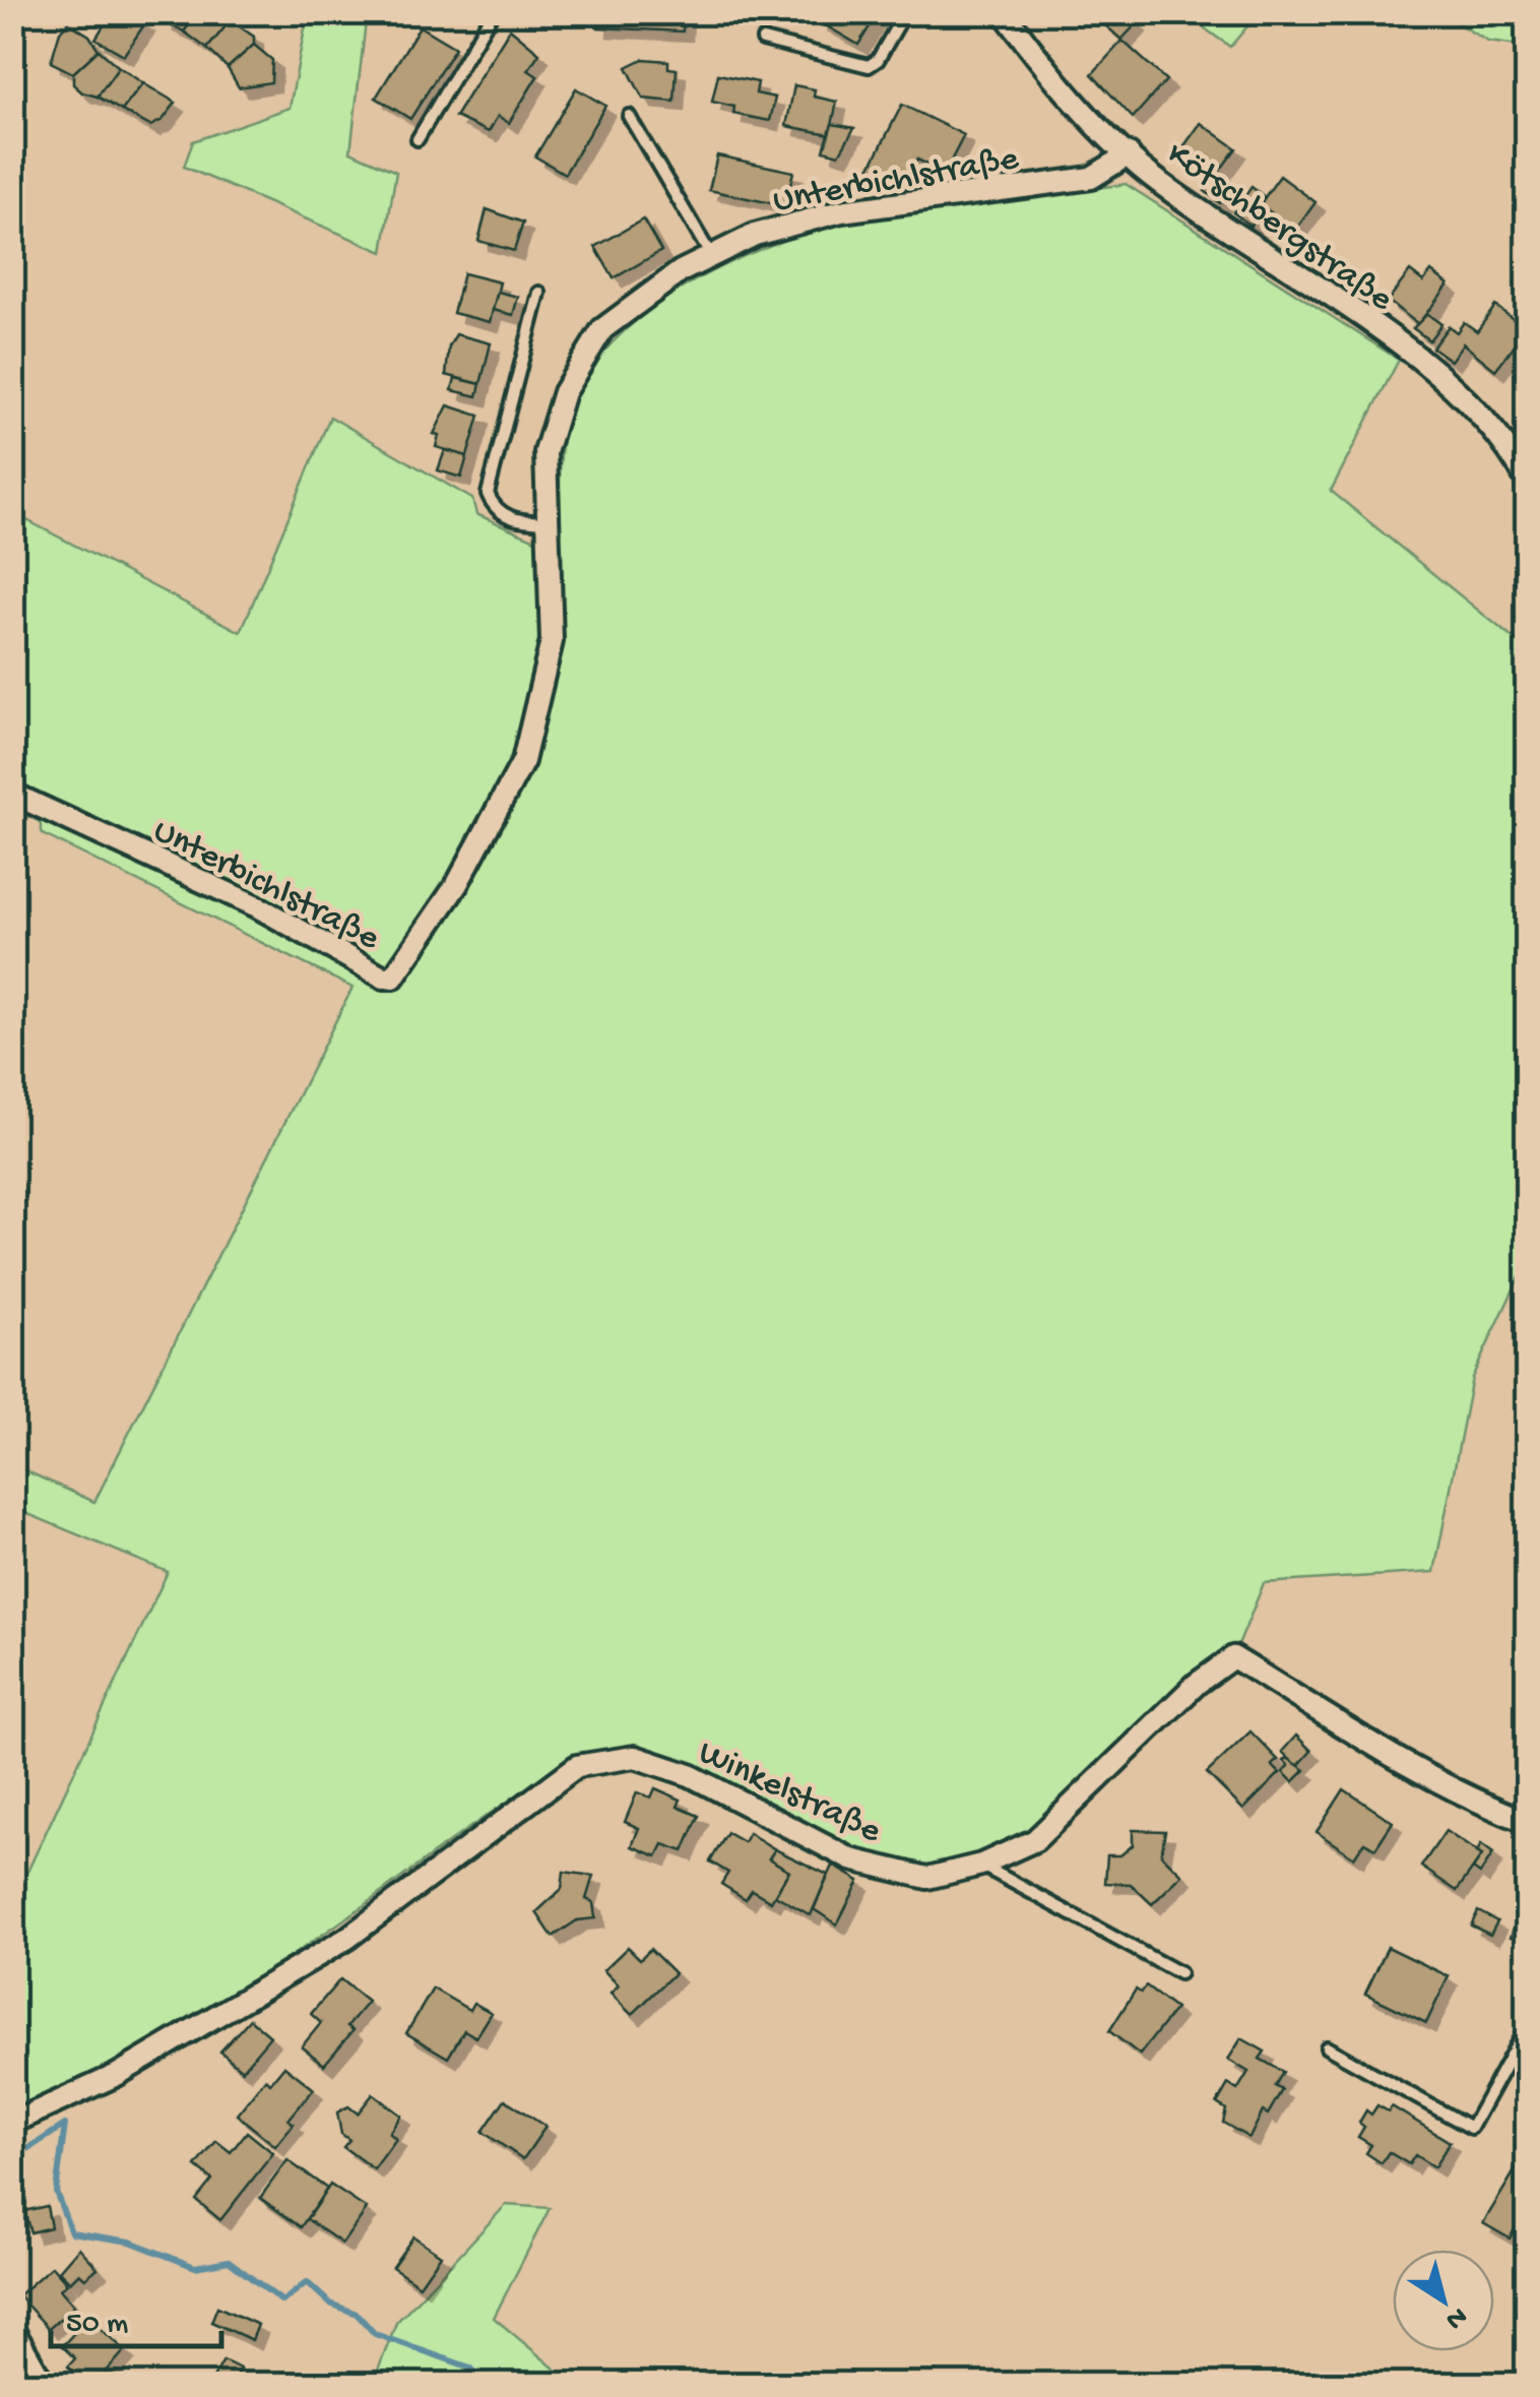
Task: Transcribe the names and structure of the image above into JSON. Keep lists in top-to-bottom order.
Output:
{
  "streets": {
    "street": ["Unterbichlstraße", "Kötschbergstraße", "Winkelstraße"]
  },
  "crossings": [
    ["Unterbichlstraße", "Kötschbergstraße"]
  ],
  "scale_bar": "50 m",
  "north": "bottom right"
}
